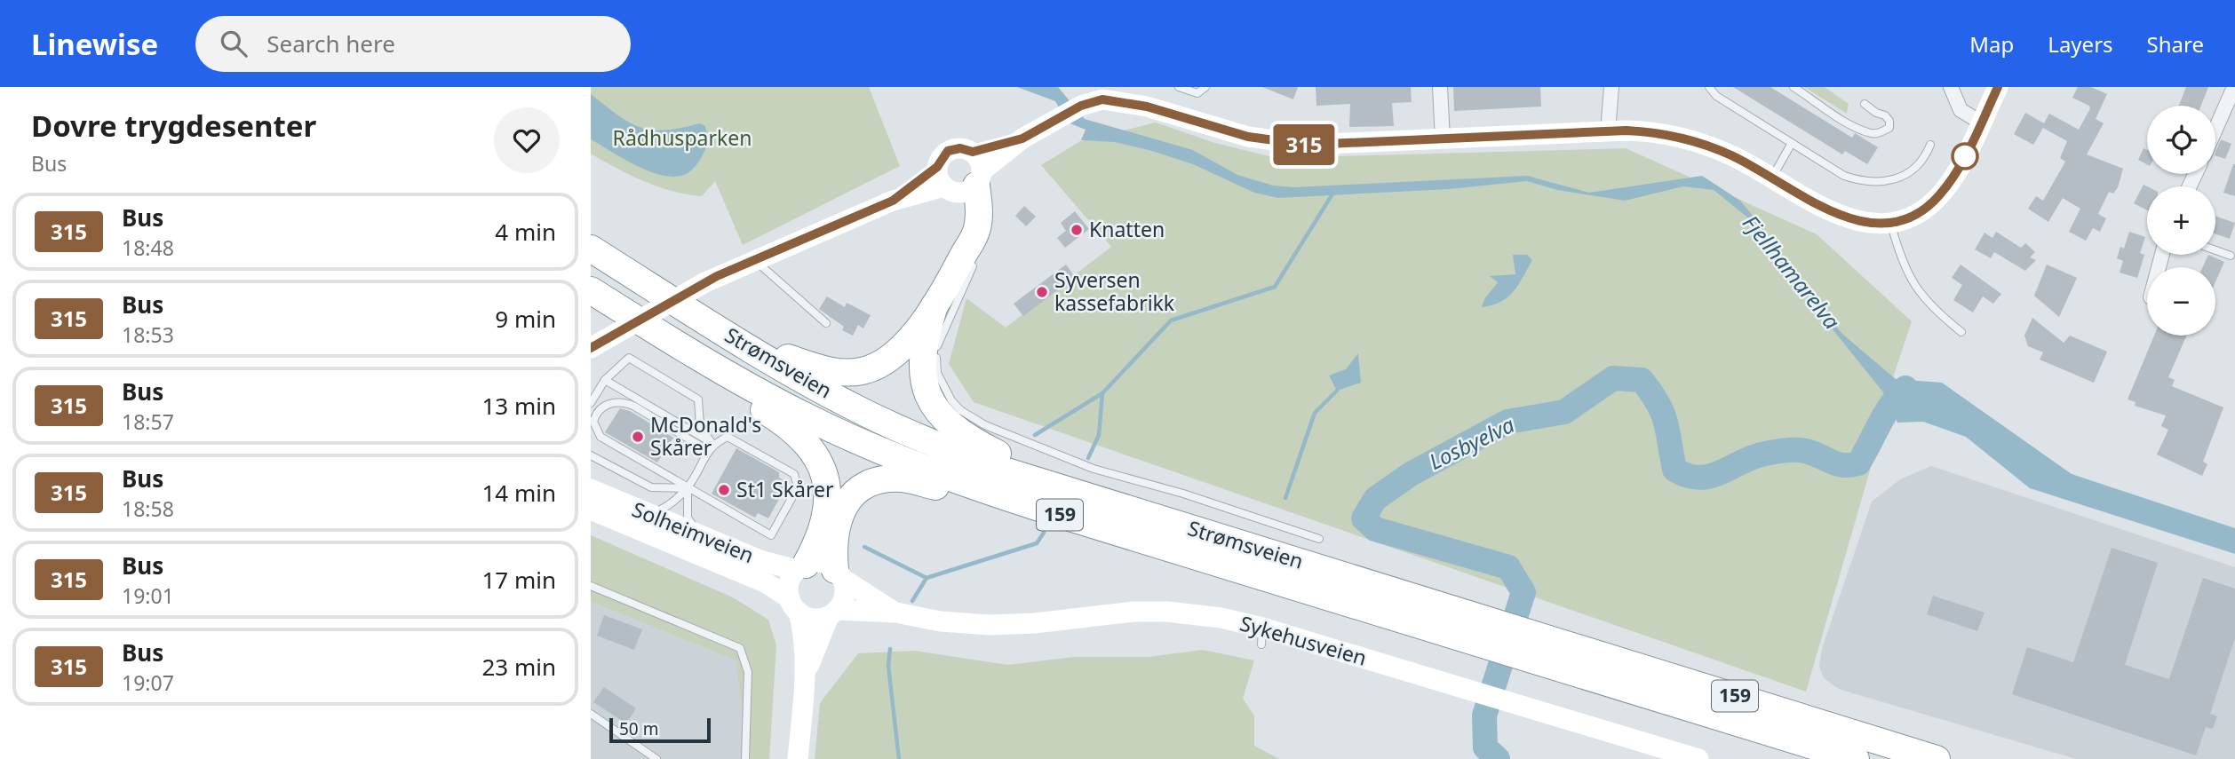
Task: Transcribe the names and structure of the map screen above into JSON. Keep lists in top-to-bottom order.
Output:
{
  "streets": {
    "highway": ["Strømsveien", "159"],
    "main road": ["Solheimveien", "Sykehusveien"]
  },
  "crossings": [
    ["Solheimveien", "Sykehusveien"]
  ],
  "water": ["Fjellhamarelva", "Losbyelva"],
  "parks": ["Rådhusparken"],
  "places": [
    "Knatten",
    "Syversen kassefabrikk",
    "McDonald's Skårer",
    "St1 Skårer"
  ],
  "lines": ["bus line 315"],
  "scale_bar": "50 m",
  "page": {
    "header": "Linewise",
    "search": "Search here",
    "nav": ["Map", "Layers", "Share"],
    "heading": ["Dovre trygdesenter", "Bus"],
    "on_map": "315",
    "map_buttons": ["+", "−"],
    "list": [
      {
        "mark": "315",
        "name": "Bus",
        "note": "18:48",
        "value": "4 min"
      },
      {
        "mark": "315",
        "name": "Bus",
        "note": "18:53",
        "value": "9 min"
      },
      {
        "mark": "315",
        "name": "Bus",
        "note": "18:57",
        "value": "13 min"
      },
      {
        "mark": "315",
        "name": "Bus",
        "note": "18:58",
        "value": "14 min"
      },
      {
        "mark": "315",
        "name": "Bus",
        "note": "19:01",
        "value": "17 min"
      },
      {
        "mark": "315",
        "name": "Bus",
        "note": "19:07",
        "value": "23 min"
      }
    ],
    "scale": "50 m"
  }
}
